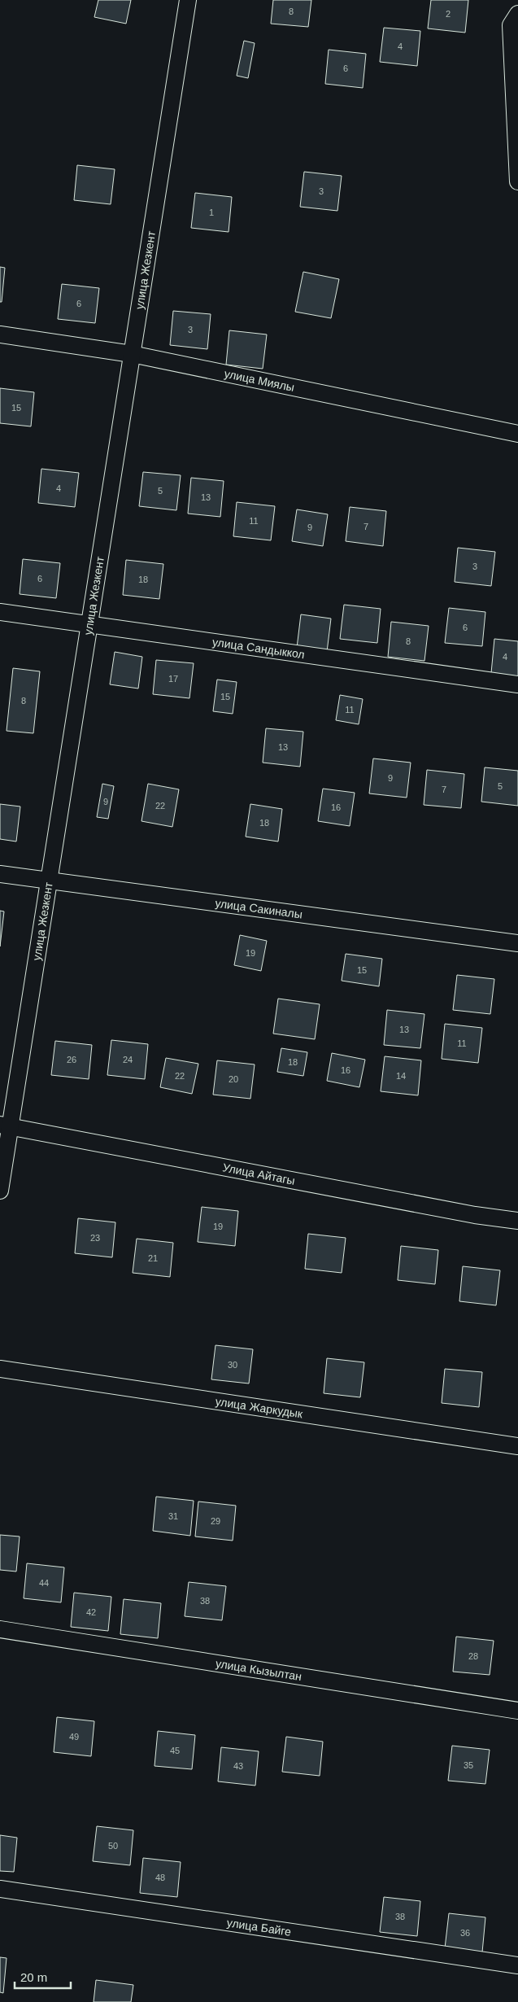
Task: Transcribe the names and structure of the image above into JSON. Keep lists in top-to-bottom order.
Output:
{
  "streets": {
    "street": [
      "улица Жезкент",
      "улица Миялы",
      "улица Сандыккол",
      "улица Сакиналы",
      "Улица Айтагы",
      "улица Жаркудык",
      "улица Кызылтан",
      "улица Байге"
    ]
  },
  "crossings": [
    ["улица Жезкент", "улица Миялы"],
    ["улица Жезкент", "улица Сандыккол"],
    ["улица Жезкент", "улица Сакиналы"],
    ["улица Жезкент", "Улица Айтагы"]
  ],
  "house_numbers": [
    "8",
    "2",
    "4",
    "6",
    "3",
    "1",
    "6",
    "3",
    "15",
    "4",
    "5",
    "13",
    "11",
    "7",
    "9",
    "3",
    "6",
    "18",
    "6",
    "8",
    "4",
    "17",
    "15",
    "8",
    "11",
    "13",
    "9",
    "5",
    "7",
    "9",
    "22",
    "16",
    "18",
    "19",
    "15",
    "13",
    "11",
    "26",
    "24",
    "18",
    "16",
    "22",
    "14",
    "20",
    "19",
    "23",
    "21",
    "30",
    "31",
    "29",
    "44",
    "38",
    "42",
    "28",
    "49",
    "45",
    "35",
    "43",
    "50",
    "48",
    "38",
    "36"
  ],
  "scale_bar": "20 m"
}
